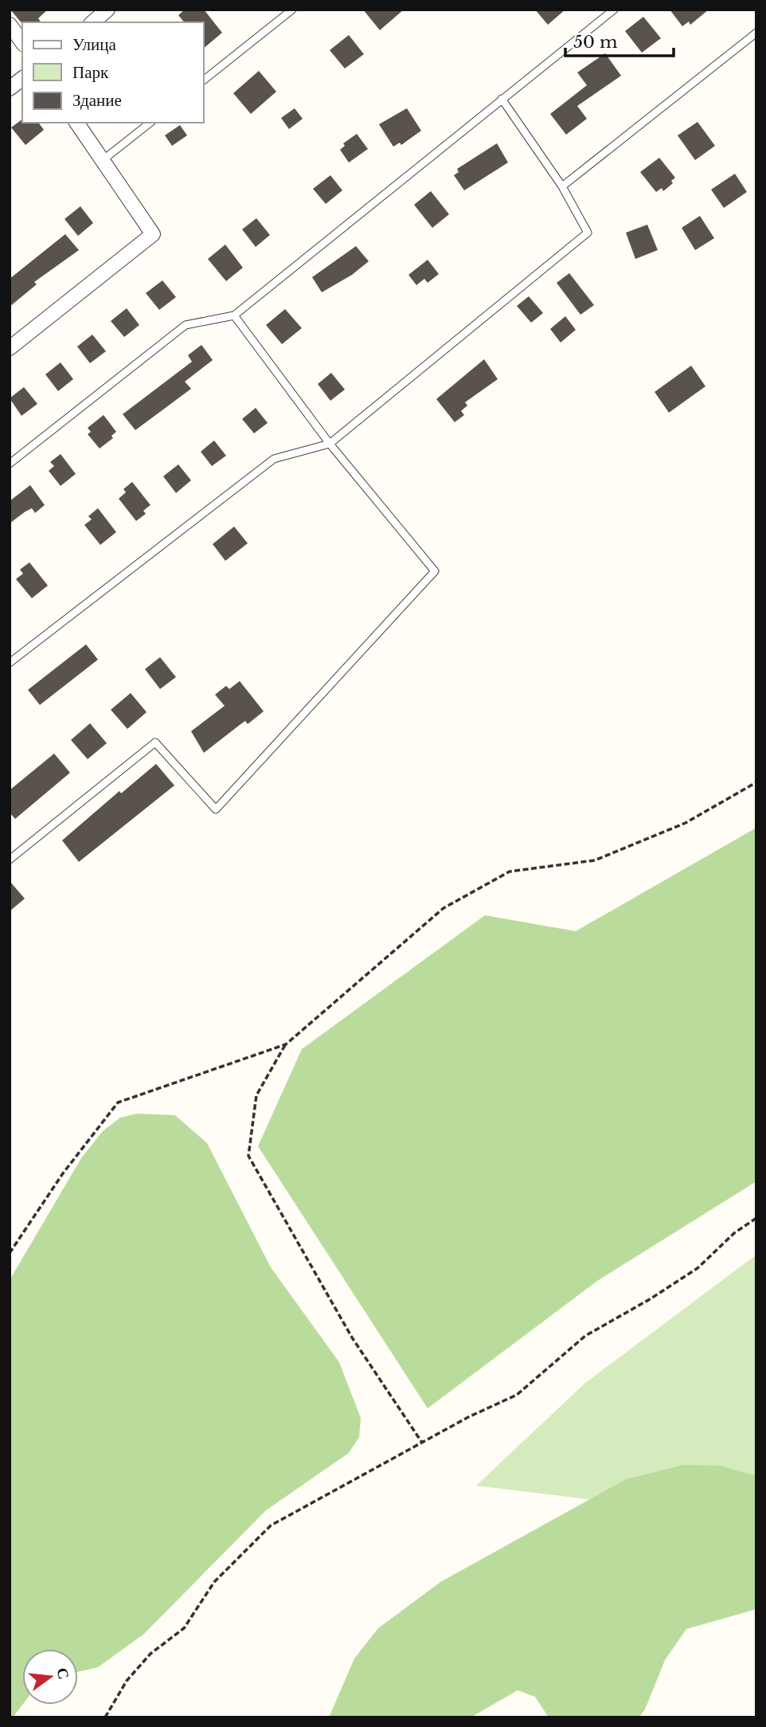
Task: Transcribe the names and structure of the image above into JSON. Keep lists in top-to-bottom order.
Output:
{
  "legend": ["Улица", "Парк", "Здание"],
  "scale_bar": "50 m",
  "north": "right"
}
